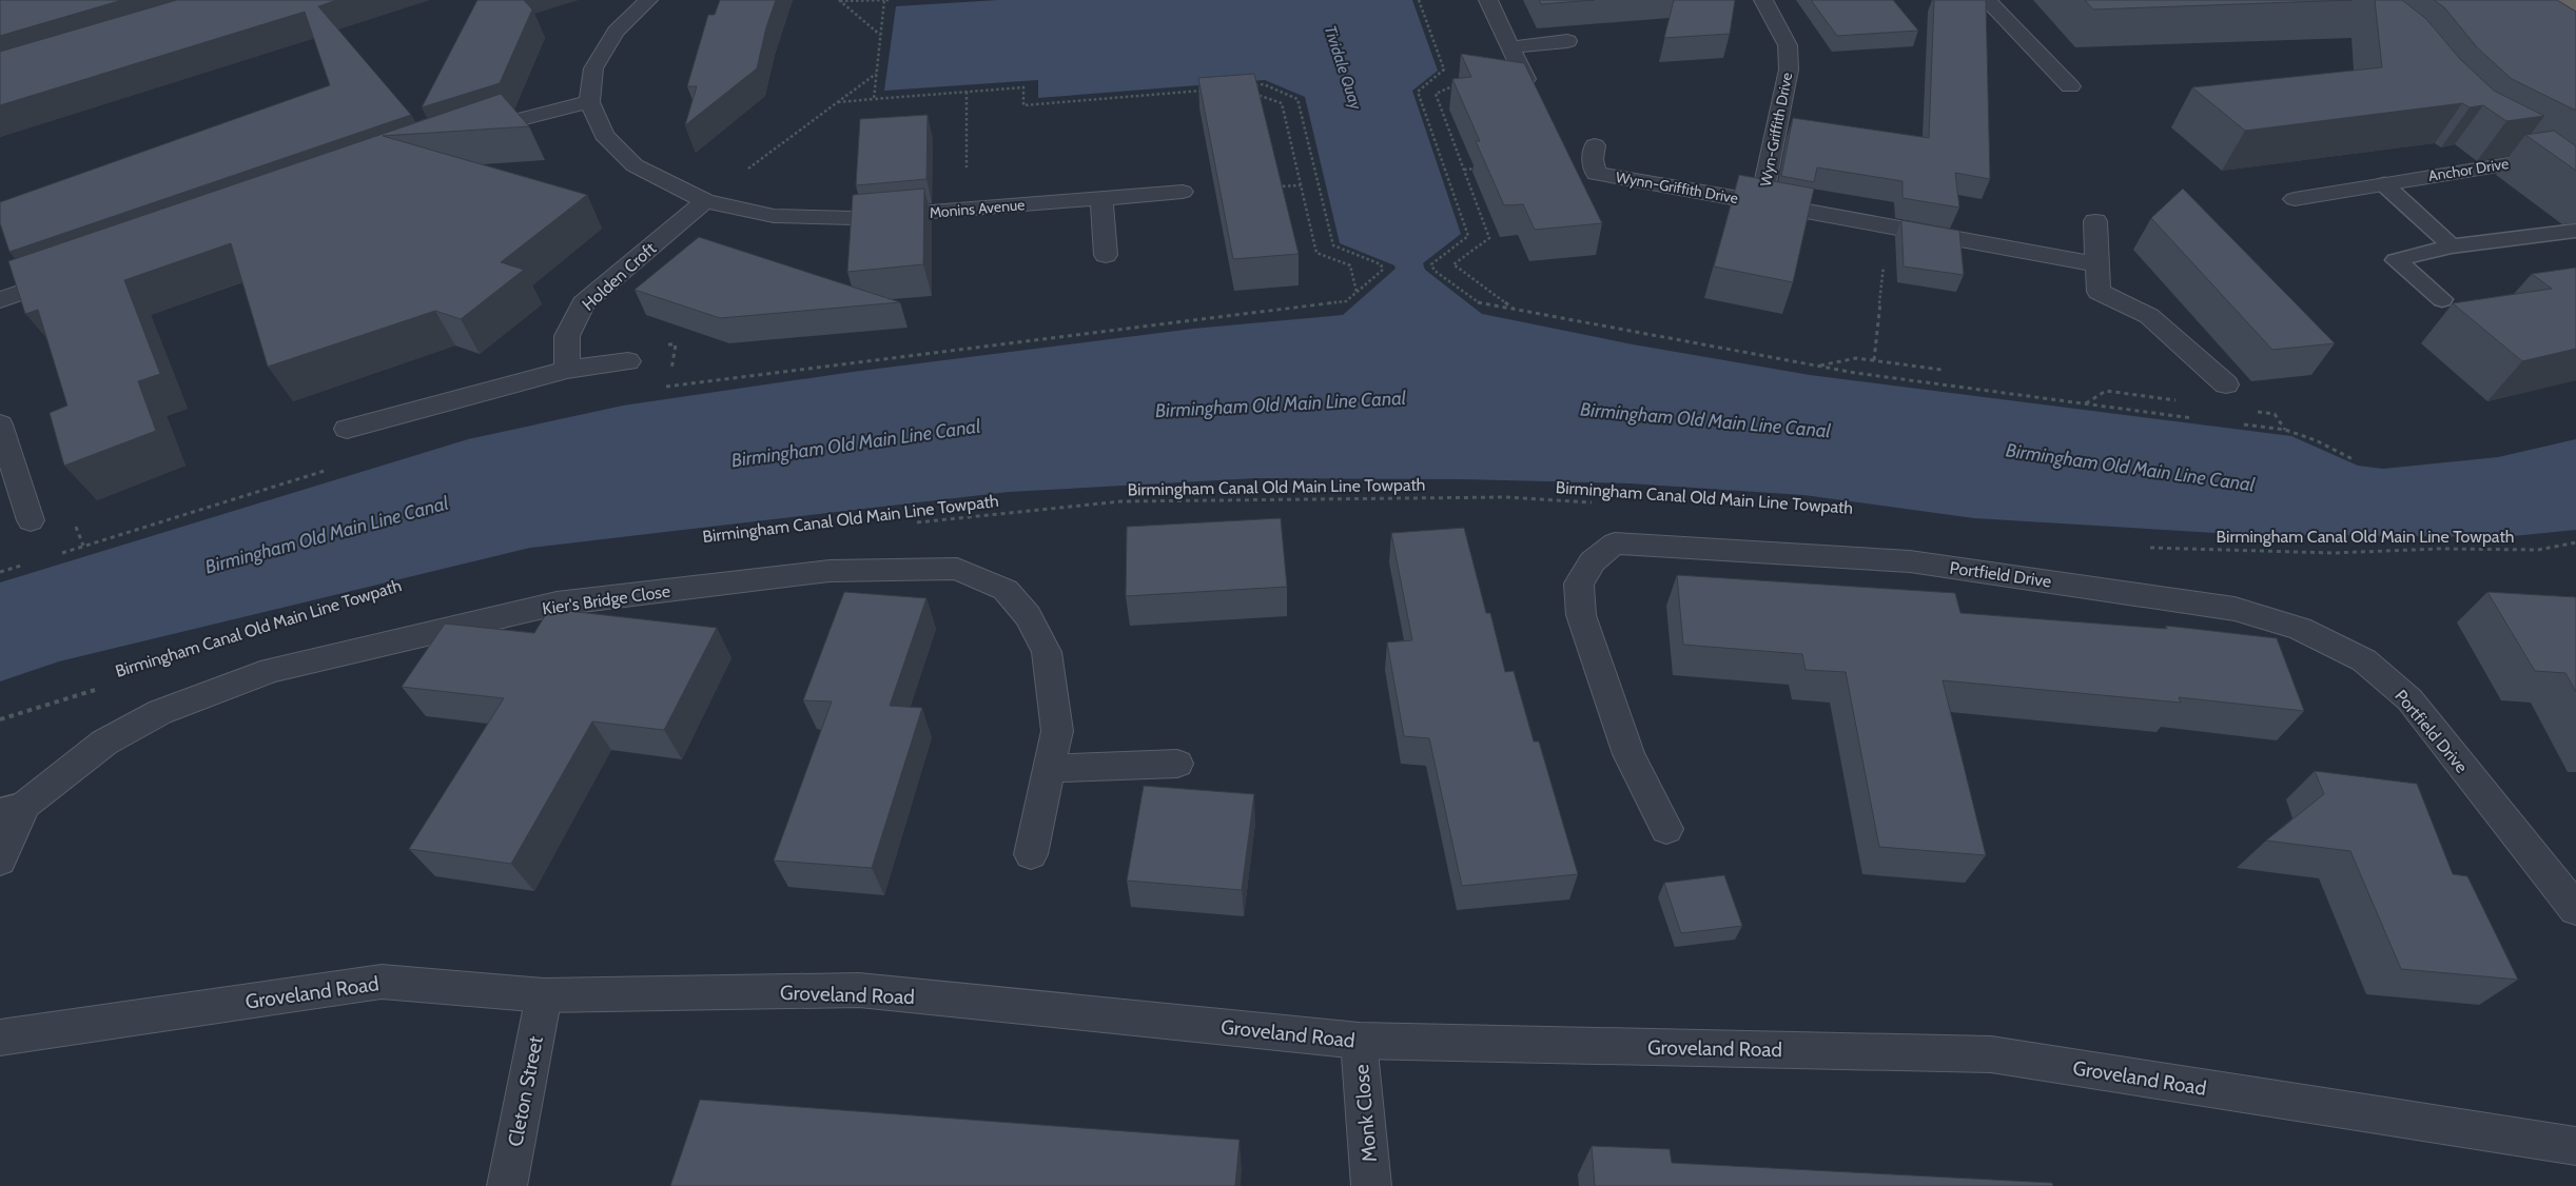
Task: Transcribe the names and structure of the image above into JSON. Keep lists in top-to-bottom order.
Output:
{
  "streets": {
    "street": [
      "Wyn-Griffith Drive",
      "Anchor Drive",
      "Wynn-Griffith Drive",
      "Monins Avenue",
      "Holden Croft",
      "Portfield Drive",
      "Kier's Bridge Close",
      "Groveland Road",
      "Cleton Street",
      "Monk Close"
    ],
    "path": ["Birmingham Canal Old Main Line Towpath"]
  },
  "crossings": [
    ["Wyn-Griffith Drive", "Wynn-Griffith Drive"],
    ["Monins Avenue", "Holden Croft"],
    ["Groveland Road", "Cleton Street"],
    ["Groveland Road", "Monk Close"]
  ],
  "water": ["Tividale Quay", "Birmingham Old Main Line Canal"]
}
